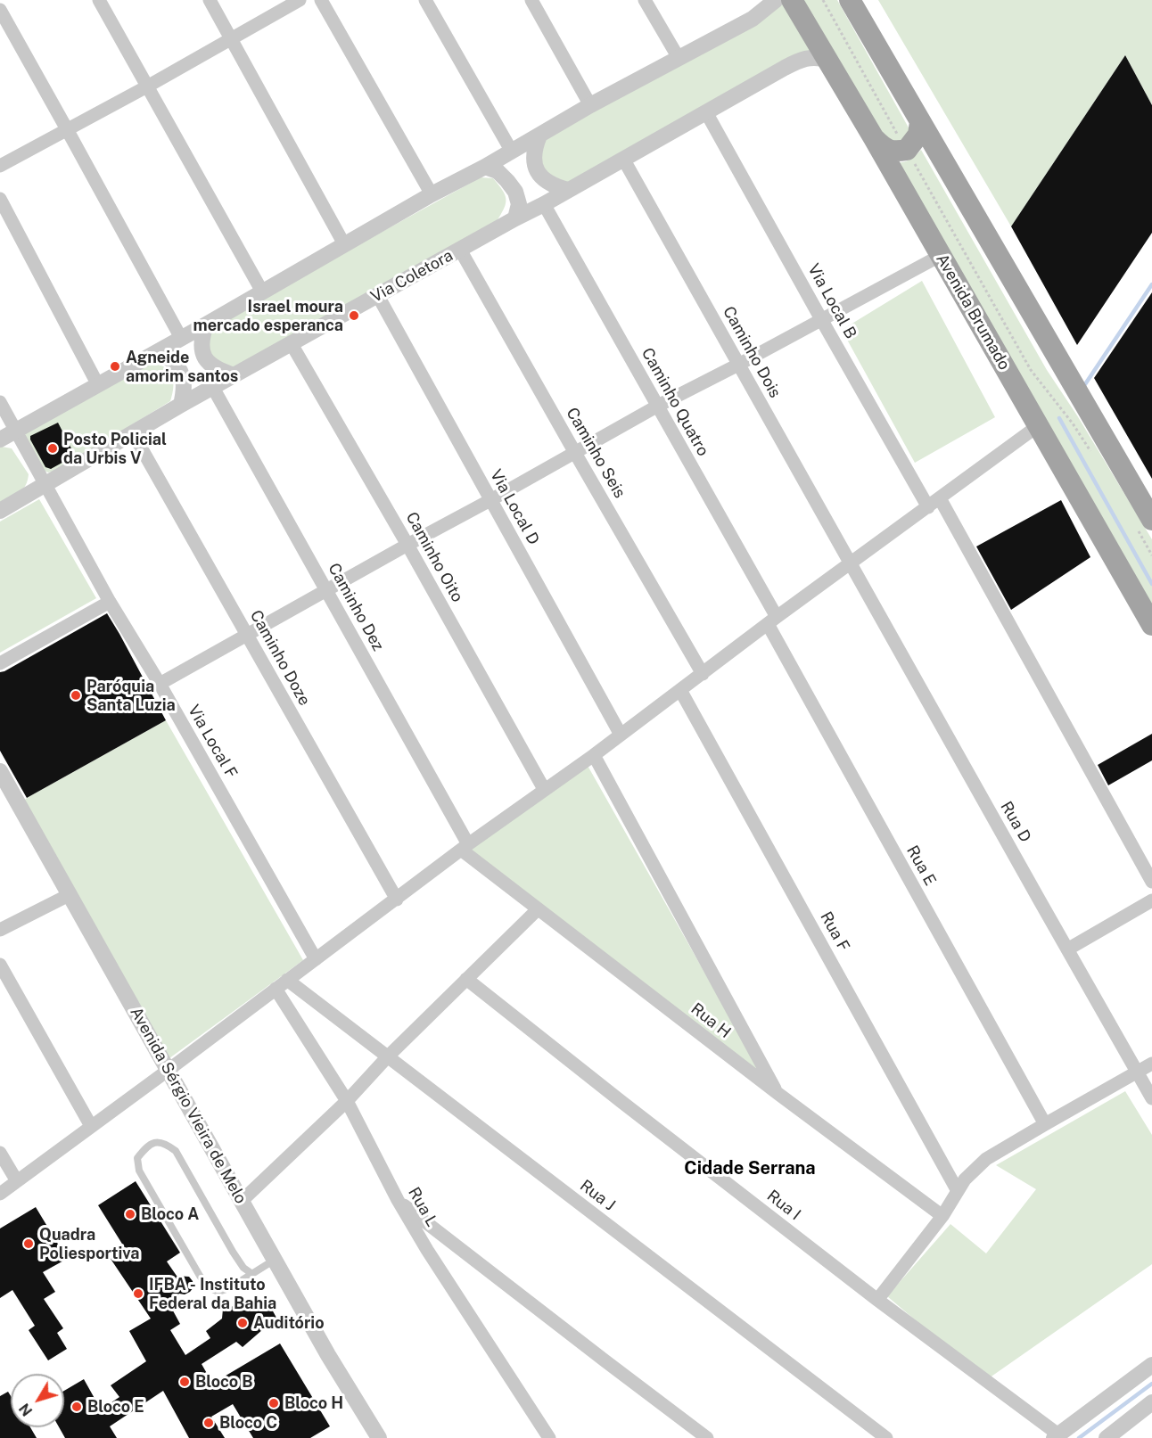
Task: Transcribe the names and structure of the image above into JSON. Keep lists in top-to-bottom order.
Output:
{
  "streets": {
    "main road": ["Avenida Brumado"],
    "street": [
      "Via Coletora",
      "Via Local B",
      "Caminho Dois",
      "Caminho Quatro",
      "Caminho Seis",
      "Via Local D",
      "Caminho Oito",
      "Caminho Dez",
      "Caminho Doze",
      "Via Local F",
      "Rua D",
      "Rua E",
      "Rua F",
      "Rua H",
      "Avenida Sérgio Vieira de Melo",
      "Rua J",
      "Rua I",
      "Rua L"
    ]
  },
  "crossings": [
    ["Via Coletora", "Via Local B"],
    ["Via Coletora", "Avenida Brumado"],
    ["Via Coletora", "Caminho Dois"],
    ["Via Coletora", "Caminho Quatro"],
    ["Via Coletora", "Caminho Seis"],
    ["Via Coletora", "Via Local D"],
    ["Via Coletora", "Caminho Oito"],
    ["Via Coletora", "Caminho Dez"],
    ["Via Coletora", "Caminho Doze"],
    ["Via Coletora", "Via Local F"],
    ["Caminho Dois", "Rua D"],
    ["Caminho Quatro", "Rua E"],
    ["Caminho Dez", "Rua H"],
    ["Rua J", "Rua L"]
  ],
  "districts": ["Cidade Serrana"],
  "places": [
    "Israel moura mercado esperanca",
    "Agneide amorim santos",
    "Posto Policial da Urbis V",
    "Paróquia Santa Luzia",
    "Bloco A",
    "Quadra Poliesportiva",
    "IFBA - Instituto Federal da Bahia",
    "Auditório",
    "Bloco B",
    "Bloco H",
    "Bloco E",
    "Bloco C"
  ],
  "north": "bottom left"
}
